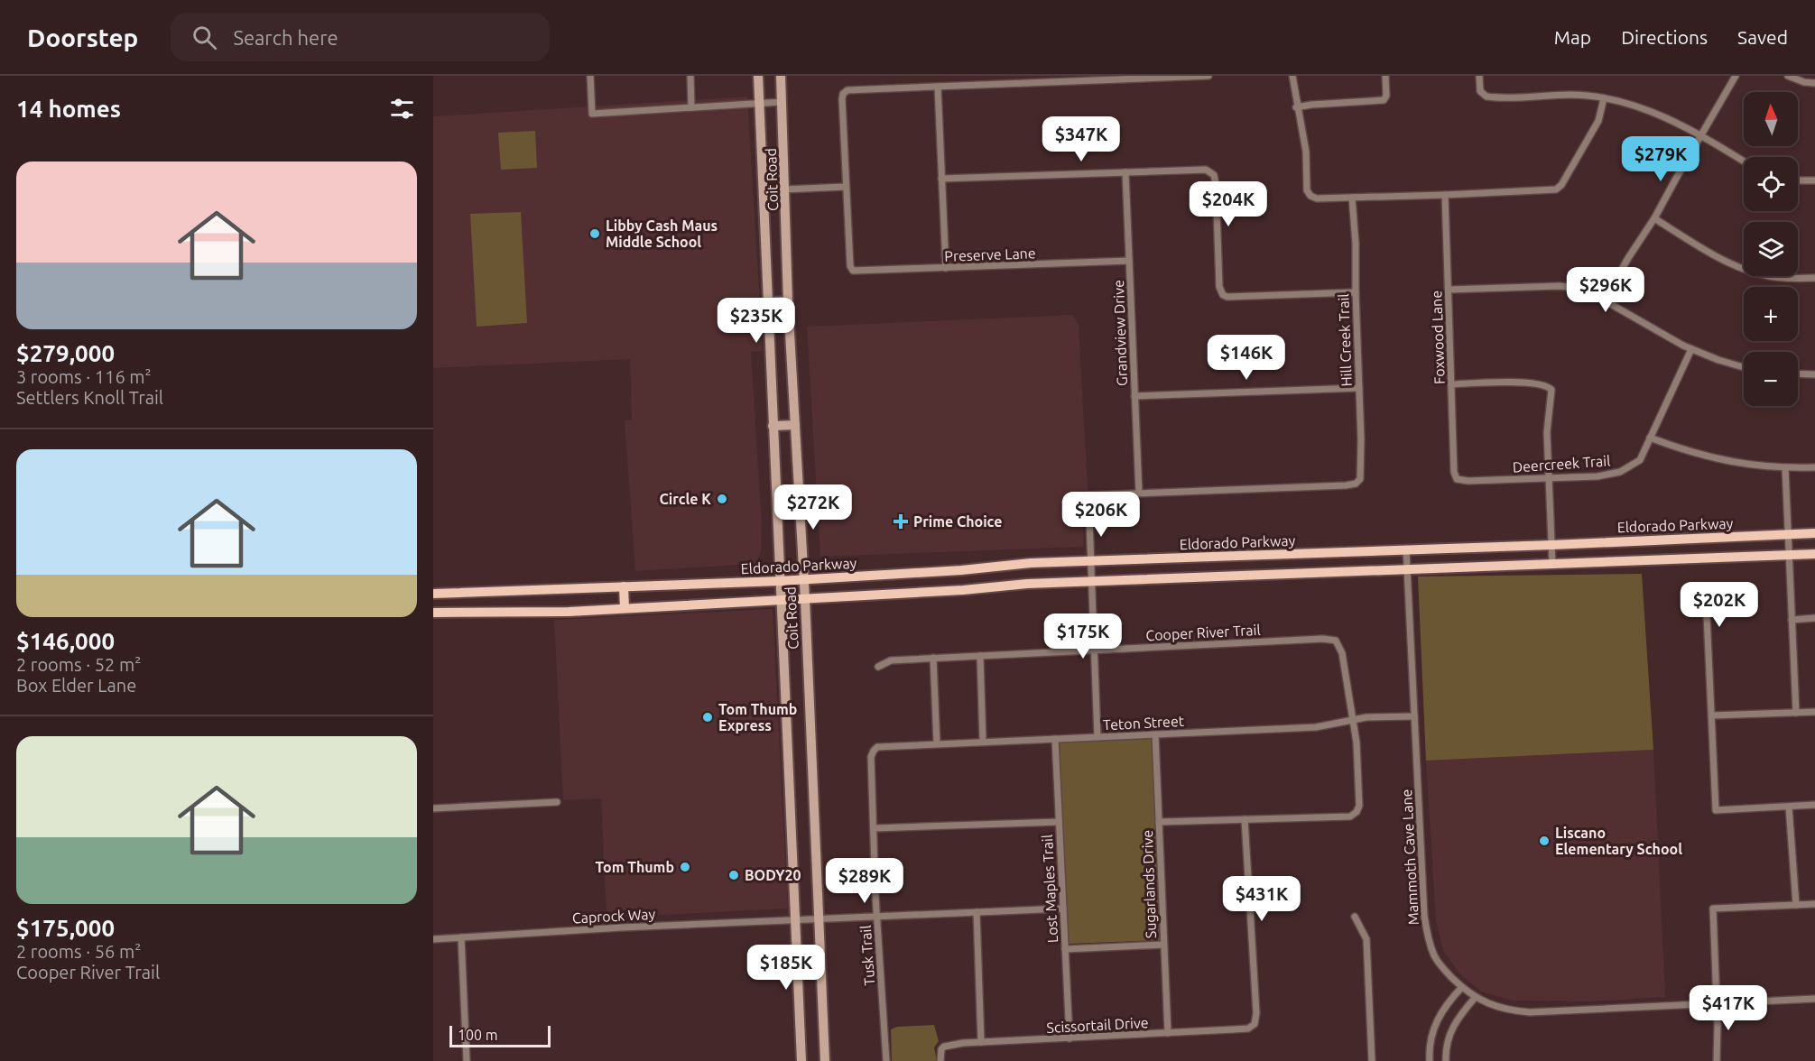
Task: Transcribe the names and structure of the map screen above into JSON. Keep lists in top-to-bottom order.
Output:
{
  "streets": {
    "main road": ["Coit Road", "Eldorado Parkway"],
    "street": [
      "Preserve Lane",
      "Grandview Drive",
      "Foxwood Lane",
      "Hill Creek Trail",
      "Deercreek Trail",
      "Cooper River Trail",
      "Teton Street",
      "Mammoth Cave Lane",
      "Sugarlands Drive",
      "Lost Maples Trail",
      "Caprock Way",
      "Tusk Trail",
      "Scissortail Drive"
    ]
  },
  "crossings": [
    ["Coit Road", "Eldorado Parkway"],
    ["Coit Road", "Caprock Way"],
    ["Preserve Lane", "Grandview Drive"],
    ["Grandview Drive", "Hill Creek Trail"],
    ["Foxwood Lane", "Deercreek Trail"],
    ["Eldorado Parkway", "Mammoth Cave Lane"],
    ["Cooper River Trail", "Teton Street"],
    ["Teton Street", "Mammoth Cave Lane"],
    ["Teton Street", "Sugarlands Drive"],
    ["Teton Street", "Lost Maples Trail"],
    ["Teton Street", "Tusk Trail"],
    ["Sugarlands Drive", "Scissortail Drive"],
    ["Lost Maples Trail", "Caprock Way"],
    ["Lost Maples Trail", "Scissortail Drive"],
    ["Caprock Way", "Tusk Trail"]
  ],
  "places": {
    "other": [
      "Libby Cash Maus Middle School",
      "Circle K",
      "Tom Thumb Express",
      "Liscano Elementary School",
      "Tom Thumb",
      "BODY20"
    ],
    "health": ["Prime Choice"]
  },
  "scale_bar": "100 m",
  "north": "top",
  "page": {
    "header": "Doorstep",
    "search": "Search here",
    "nav": ["Map", "Directions", "Saved"],
    "heading": "14 homes",
    "map_buttons": ["+", "−"],
    "price": [
      "$347K",
      "$279K",
      "$204K",
      "$296K",
      "$235K",
      "$146K",
      "$272K",
      "$206K",
      "$202K",
      "$175K",
      "$289K",
      "$431K",
      "$185K",
      "$417K"
    ],
    "list": [
      {
        "name": "$279,000",
        "note": "3 rooms · 116 m² · Settlers Knoll Trail"
      },
      {
        "name": "$146,000",
        "note": "2 rooms · 52 m² · Box Elder Lane"
      },
      {
        "name": "$175,000",
        "note": "2 rooms · 56 m² · Cooper River Trail"
      }
    ],
    "scale": "100 m"
  }
}
